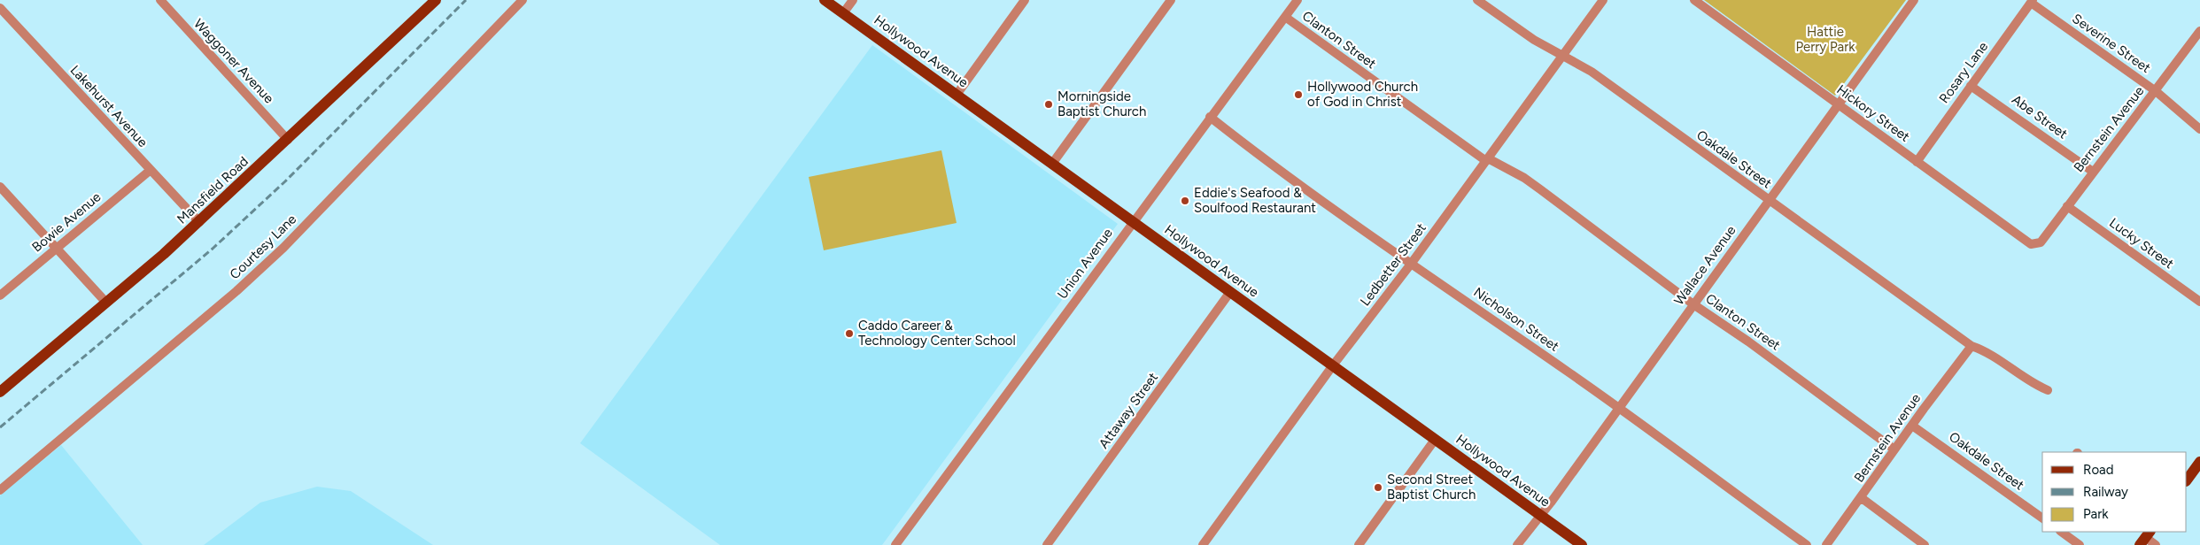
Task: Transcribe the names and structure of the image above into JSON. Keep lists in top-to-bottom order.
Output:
{
  "streets": {
    "main road": ["Hollywood Avenue", "Mansfield Road"],
    "street": [
      "Clanton Street",
      "Severine Street",
      "Waggoner Avenue",
      "Rosary Lane",
      "Lakehurst Avenue",
      "Hickory Street",
      "Abe Street",
      "Bernstein Avenue",
      "Oakdale Street",
      "Bowie Avenue",
      "Lucky Street",
      "Courtesy Lane",
      "Union Avenue",
      "Ledbetter Street",
      "Wallace Avenue",
      "Nicholson Street",
      "Attaway Street"
    ]
  },
  "crossings": [
    ["Clanton Street", "Bernstein Avenue"],
    ["Clanton Street", "Union Avenue"],
    ["Clanton Street", "Ledbetter Street"],
    ["Clanton Street", "Wallace Avenue"],
    ["Severine Street", "Rosary Lane"],
    ["Severine Street", "Bernstein Avenue"],
    ["Hollywood Avenue", "Union Avenue"],
    ["Hollywood Avenue", "Ledbetter Street"],
    ["Hollywood Avenue", "Wallace Avenue"],
    ["Hollywood Avenue", "Attaway Street"],
    ["Waggoner Avenue", "Mansfield Road"],
    ["Rosary Lane", "Hickory Street"],
    ["Rosary Lane", "Abe Street"],
    ["Lakehurst Avenue", "Mansfield Road"],
    ["Lakehurst Avenue", "Bowie Avenue"],
    ["Hickory Street", "Bernstein Avenue"],
    ["Hickory Street", "Wallace Avenue"],
    ["Abe Street", "Bernstein Avenue"],
    ["Bernstein Avenue", "Oakdale Street"],
    ["Bernstein Avenue", "Lucky Street"],
    ["Oakdale Street", "Ledbetter Street"],
    ["Oakdale Street", "Wallace Avenue"],
    ["Union Avenue", "Nicholson Street"],
    ["Ledbetter Street", "Nicholson Street"],
    ["Wallace Avenue", "Nicholson Street"]
  ],
  "parks": ["Hattie Perry Park"],
  "places": [
    "Hollywood Church of God in Christ",
    "Morningside Baptist Church",
    "Eddie's Seafood & Soulfood Restaurant",
    "Caddo Career & Technology Center School",
    "Second Street Baptist Church"
  ],
  "legend": ["Road", "Railway", "Park"]
}
